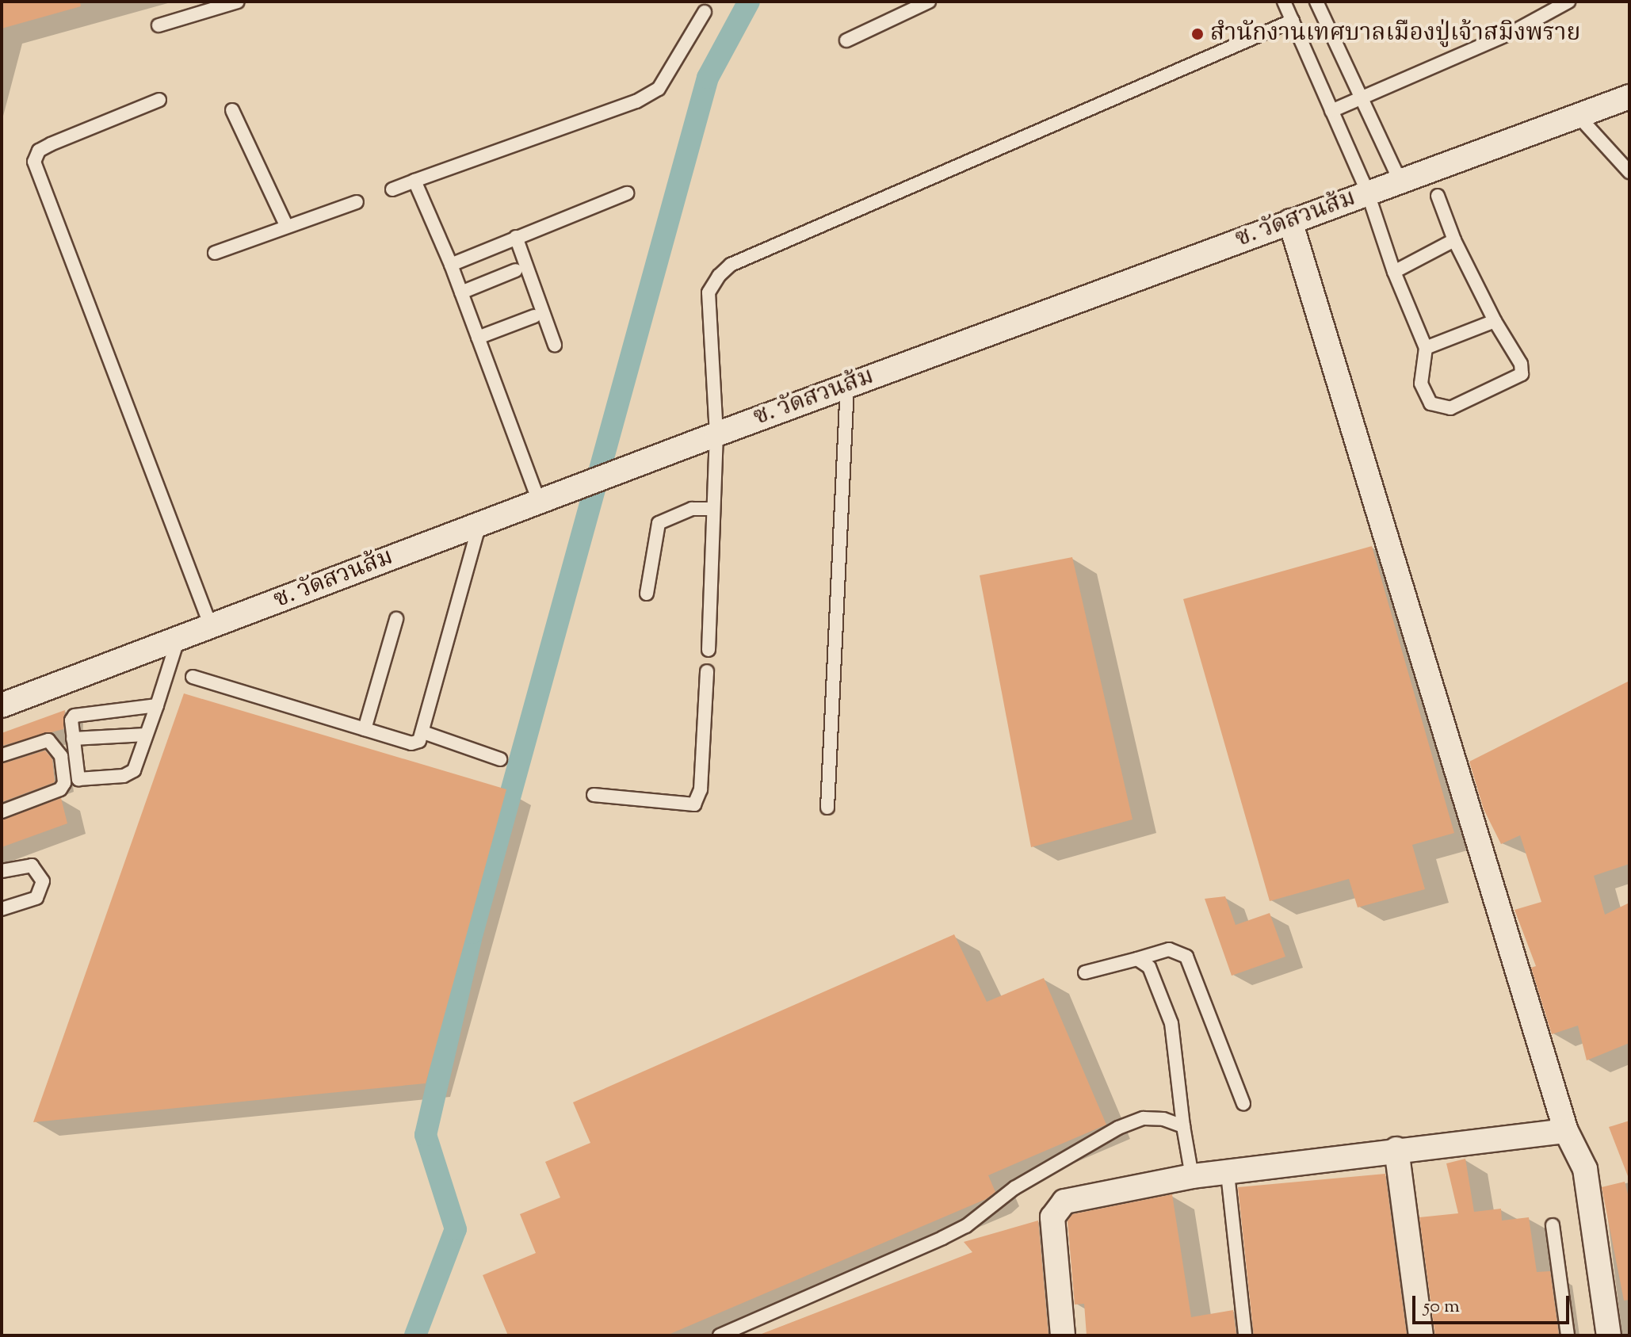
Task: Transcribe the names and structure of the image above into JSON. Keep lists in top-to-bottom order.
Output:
{
  "streets": {
    "street": ["ซ. วัดสวนส้ม"]
  },
  "places": ["สำนักงานเทศบาลเมืองปู่เจ้าสมิงพราย"],
  "scale_bar": "50 m"
}
